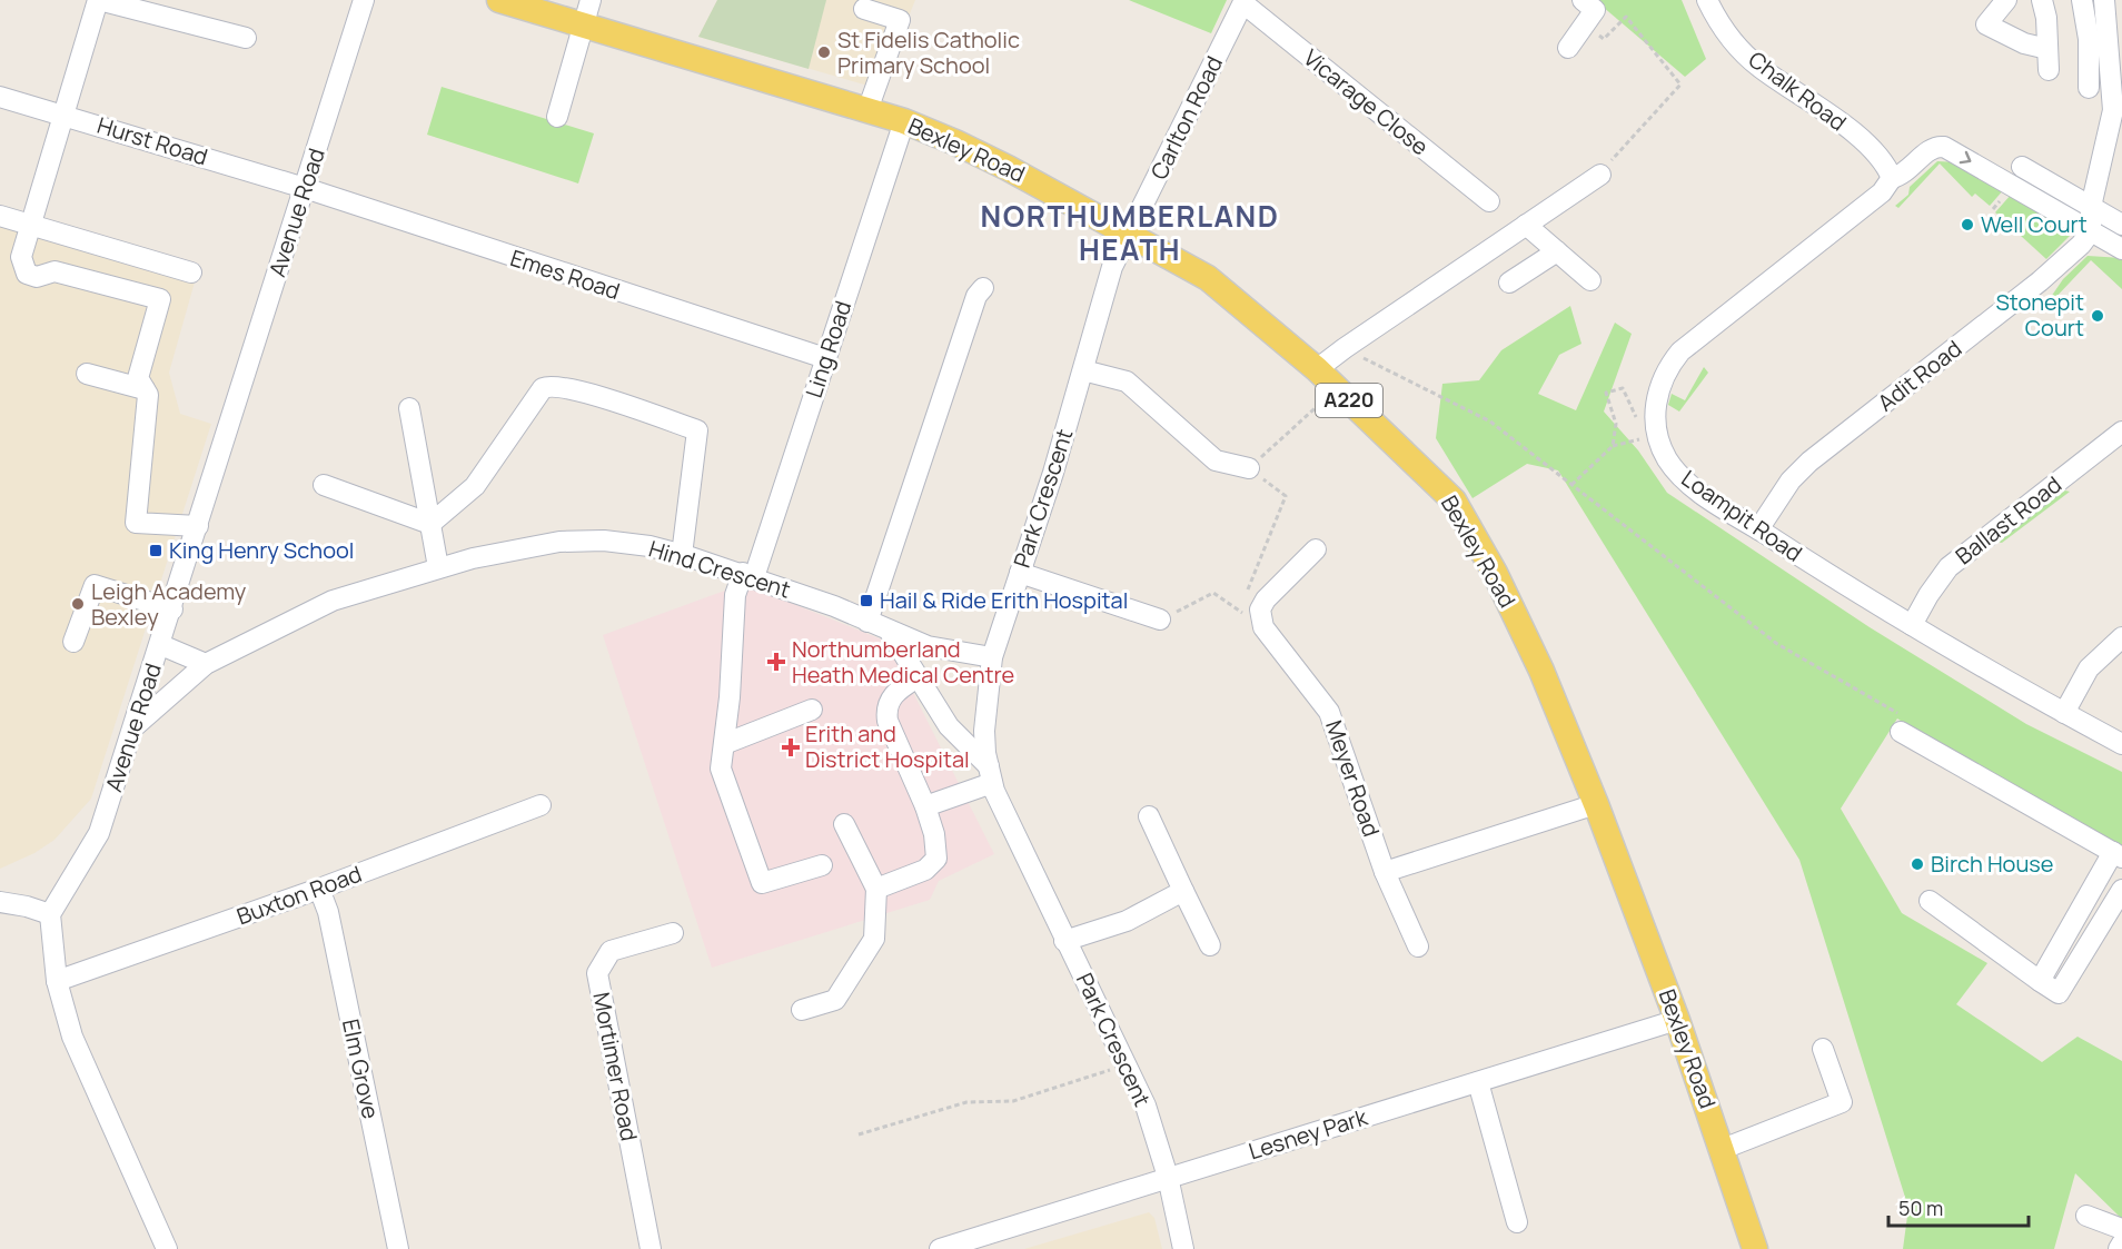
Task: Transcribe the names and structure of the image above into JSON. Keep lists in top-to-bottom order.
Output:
{
  "streets": {
    "main road": ["Bexley Road", "A220"],
    "street": [
      "Chalk Road",
      "Vicarage Close",
      "Carlton Road",
      "Hurst Road",
      "Avenue Road",
      "Emes Road",
      "Ling Road",
      "Adit Road",
      "Park Crescent",
      "Loampit Road",
      "Ballast Road",
      "Hind Crescent",
      "Meyer Road",
      "Buxton Road",
      "Mortimer Road",
      "Elm Grove",
      "Lesney Park"
    ]
  },
  "crossings": [
    ["Chalk Road", "Loampit Road"],
    ["Vicarage Close", "Carlton Road"],
    ["Carlton Road", "Bexley Road"],
    ["Carlton Road", "Park Crescent"],
    ["Hurst Road", "Avenue Road"],
    ["Hurst Road", "Emes Road"],
    ["Bexley Road", "Ling Road"],
    ["Bexley Road", "Park Crescent"],
    ["Bexley Road", "Lesney Park"],
    ["Avenue Road", "Emes Road"],
    ["Avenue Road", "Hind Crescent"],
    ["Emes Road", "Ling Road"],
    ["Ling Road", "Hind Crescent"],
    ["Adit Road", "Loampit Road"],
    ["Park Crescent", "Hind Crescent"],
    ["Park Crescent", "Lesney Park"],
    ["Loampit Road", "Ballast Road"],
    ["Buxton Road", "Elm Grove"]
  ],
  "districts": ["NORTHUMBERLAND HEATH"],
  "places": {
    "other": [
      "St Fidelis Catholic Primary School",
      "Well Court",
      "Stonepit Court",
      "Leigh Academy Bexley",
      "Birch House"
    ],
    "transit": ["King Henry School", "Hail & Ride Erith Hospital"],
    "health": ["Northumberland Heath Medical Centre", "Erith and District Hospital"]
  },
  "scale_bar": "50 m"
}
